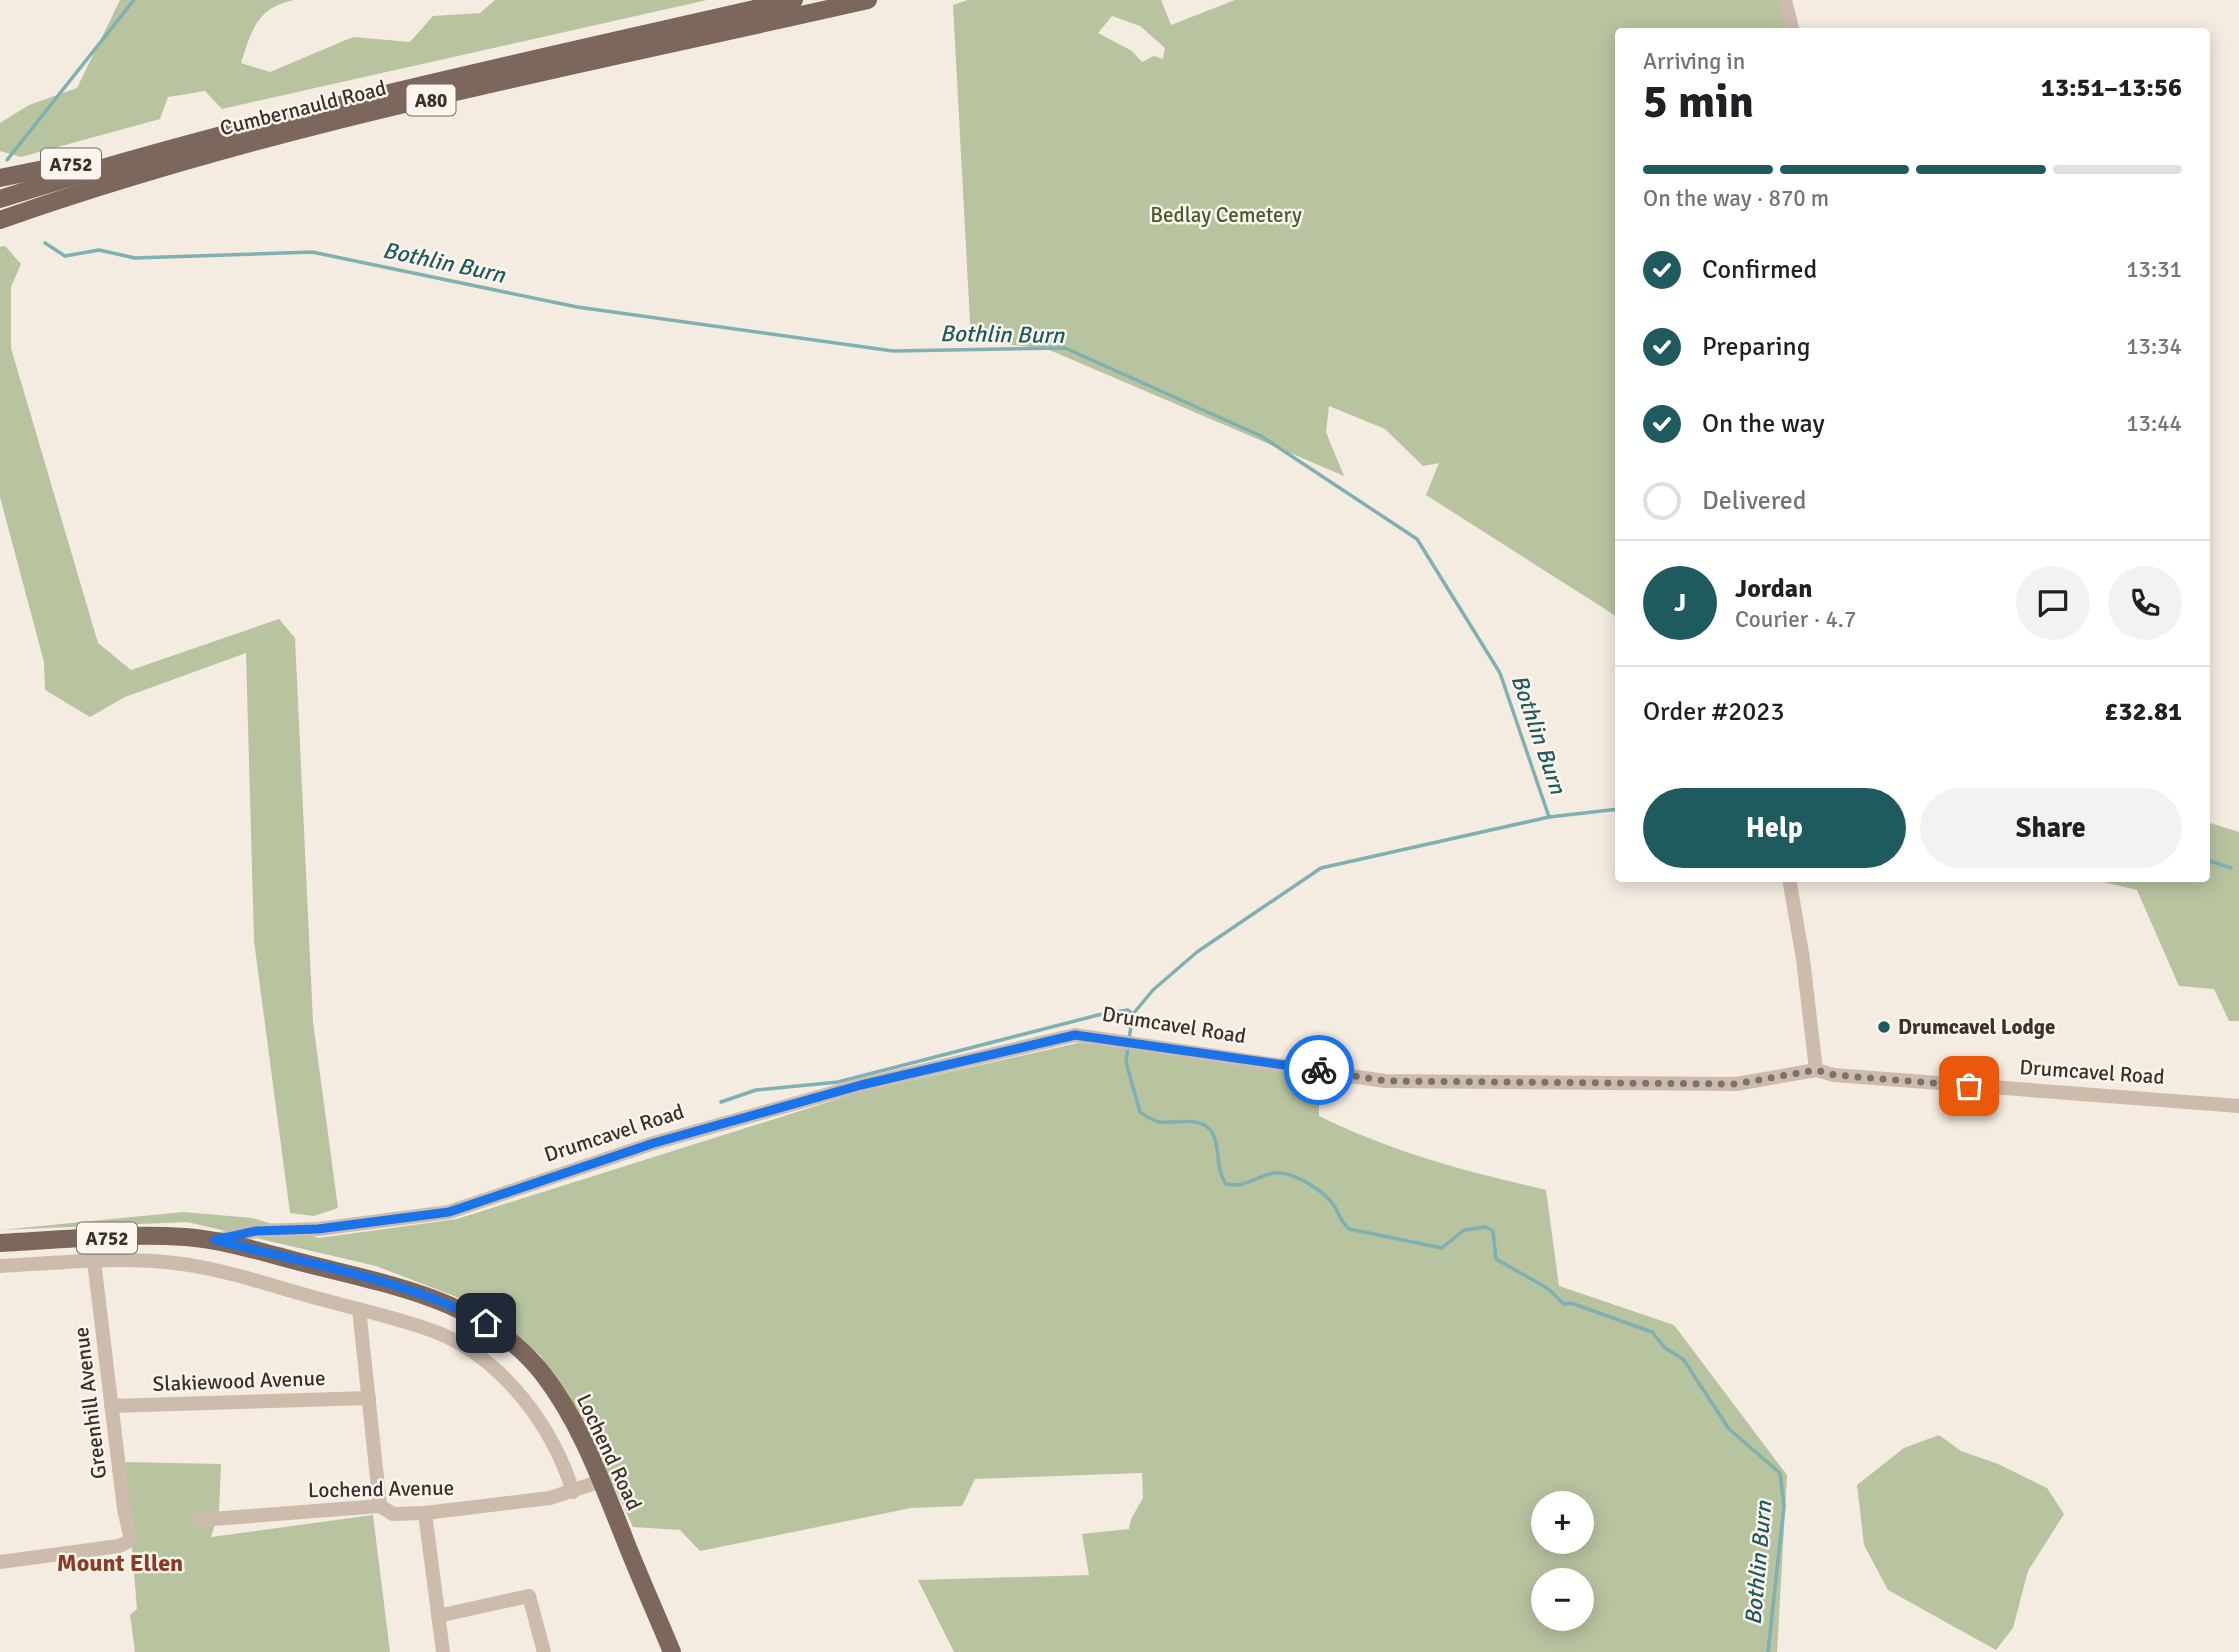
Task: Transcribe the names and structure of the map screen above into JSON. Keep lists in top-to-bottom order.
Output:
{
  "streets": {
    "main road": [
      "A80",
      "Cumbernauld Road",
      "A752",
      "Drumcavel Road",
      "Lochend Road"
    ],
    "street": ["Slakiewood Avenue", "Greenhill Avenue", "Lochend Avenue"]
  },
  "crossings": [
    ["Drumcavel Road", "Lochend Road"],
    ["Slakiewood Avenue", "Greenhill Avenue"],
    ["Lochend Road", "Lochend Avenue"]
  ],
  "districts": ["Mount Ellen"],
  "water": ["Bothlin Burn"],
  "parks": ["Bedlay Cemetery"],
  "places": ["Drumcavel Lodge"],
  "page": {
    "heading": ["5 min", "Arriving in", "13:51–13:56"],
    "panel": [
      "Jordan",
      "Courier · 4.7",
      "Order #2023",
      "£32.81"
    ],
    "bar": "On the way · 870 m",
    "list": [
      ["Confirmed", "13:31"],
      ["Preparing", "13:34"],
      ["On the way", "13:44"],
      "Delivered"
    ],
    "round": "J",
    "buttons": ["Help", "Share"],
    "map_buttons": ["+", "−"]
  }
}
